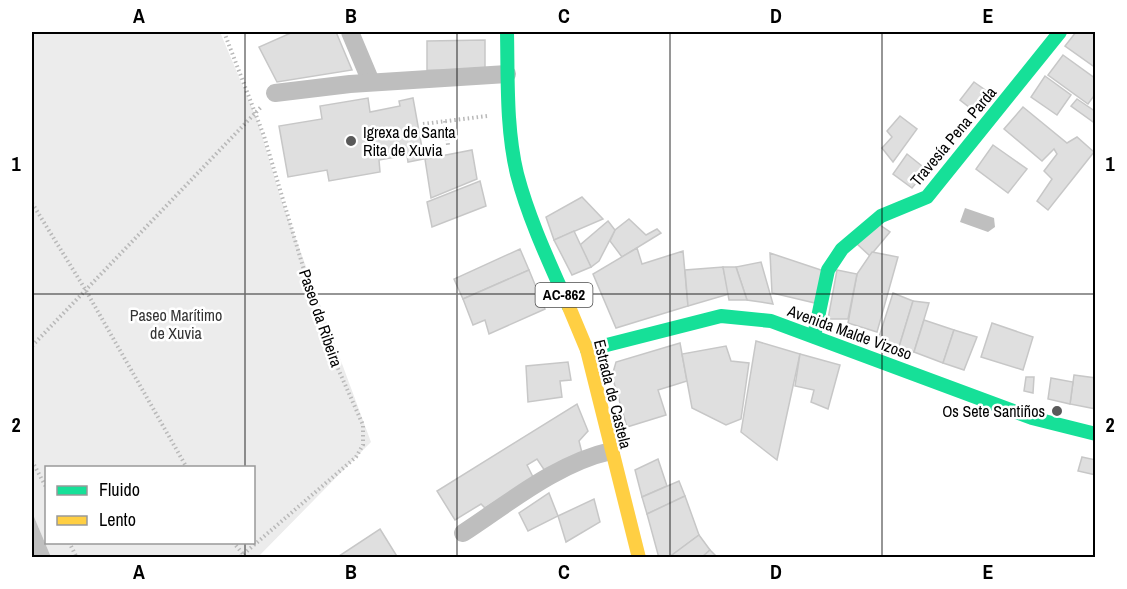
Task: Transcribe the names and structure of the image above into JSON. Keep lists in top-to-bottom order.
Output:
{
  "streets": {
    "street": [
      "Travesía Pena Parda",
      "AC-862",
      "Avenida Malde Vizoso",
      "Estrada de Castela"
    ],
    "path": ["Paseo da Ribeira"]
  },
  "crossings": [
    ["Travesía Pena Parda", "Avenida Malde Vizoso"],
    ["Avenida Malde Vizoso", "Estrada de Castela"]
  ],
  "parks": ["Paseo Marítimo de Xuvia"],
  "places": ["Igrexa de Santa Rita de Xuvia", "Os Sete Santiños"],
  "legend": ["Fluido", "Lento"],
  "grid": {
    "columns": [
      "A",
      "B",
      "C",
      "D",
      "E"
    ],
    "rows": ["1", "2"]
  }
}
